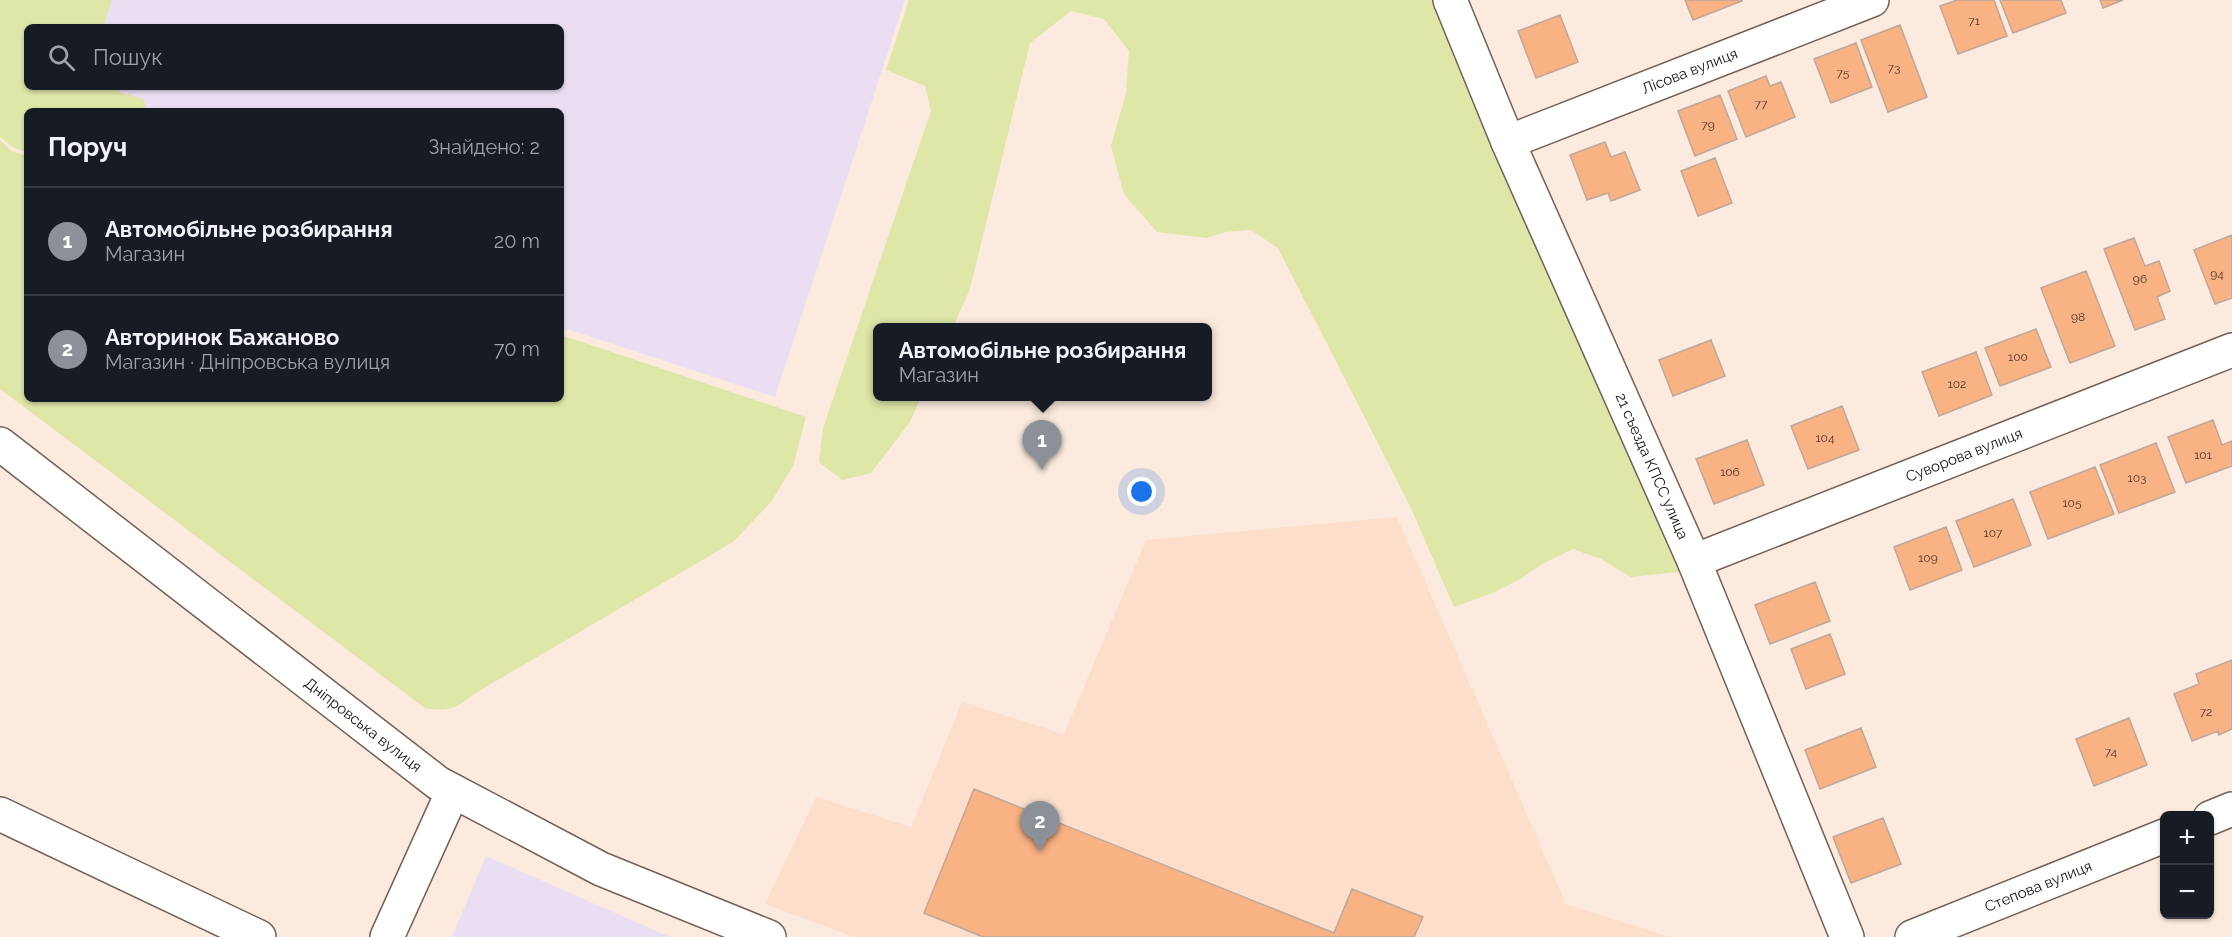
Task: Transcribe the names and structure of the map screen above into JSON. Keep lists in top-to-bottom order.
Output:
{
  "streets": {
    "street": [
      "Лісова вулиця",
      "Суворова вулиця",
      "21 съезда КПСС улица",
      "Дніпровська вулиця",
      "Степова вулиця"
    ]
  },
  "crossings": [
    ["Лісова вулиця", "21 съезда КПСС улица"],
    ["Суворова вулиця", "21 съезда КПСС улица"]
  ],
  "house_numbers": [
    "71",
    "73",
    "75",
    "77",
    "79",
    "94",
    "96",
    "98",
    "100",
    "102",
    "104",
    "101",
    "106",
    "103",
    "105",
    "107",
    "109",
    "72",
    "74"
  ],
  "page": {
    "search": "Пошук",
    "heading": ["Поруч", "Знайдено: 2"],
    "list": [
      {
        "mark": "1",
        "name": "Автомобільне розбирання",
        "note": "Магазин",
        "value": "20 m"
      },
      {
        "mark": "2",
        "name": "Авторинок Бажаново",
        "note": "Магазин · Дніпровська вулиця",
        "value": "70 m"
      }
    ],
    "popup": ["Автомобільне розбирання", "Магазин"],
    "pins": ["1", "2"],
    "map_buttons": ["+", "−"]
  }
}
